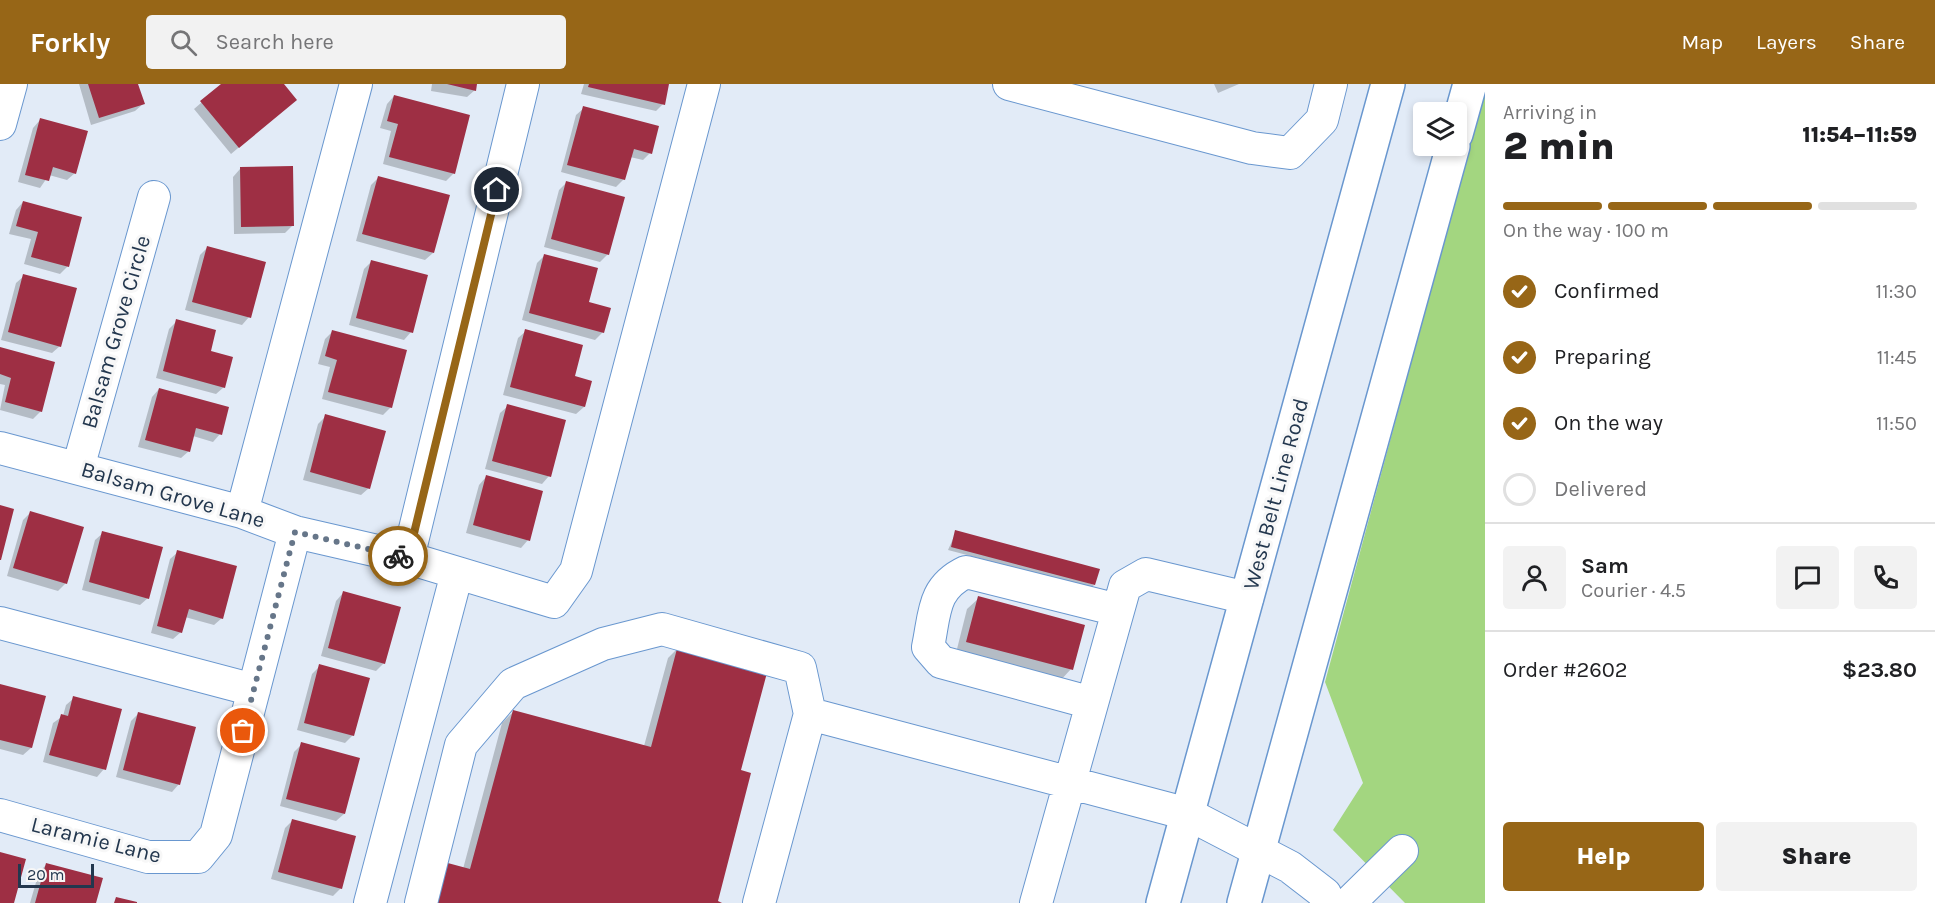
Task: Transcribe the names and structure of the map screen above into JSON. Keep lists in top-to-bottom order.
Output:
{
  "streets": {
    "main road": ["West Belt Line Road"],
    "street": ["Balsam Grove Circle", "Balsam Grove Lane", "Laramie Lane"]
  },
  "crossings": [
    ["Balsam Grove Circle", "Balsam Grove Lane"]
  ],
  "scale_bar": "20 m",
  "page": {
    "header": "Forkly",
    "search": "Search here",
    "nav": ["Map", "Layers", "Share"],
    "heading": ["2 min", "Arriving in", "11:54–11:59"],
    "panel": [
      "Sam",
      "Courier · 4.5",
      "Order #2602",
      "$23.80"
    ],
    "bar": "On the way · 100 m",
    "list": [
      ["Confirmed", "11:30"],
      ["Preparing", "11:45"],
      ["On the way", "11:50"],
      "Delivered"
    ],
    "buttons": ["Help", "Share"],
    "scale": "20 m"
  }
}
